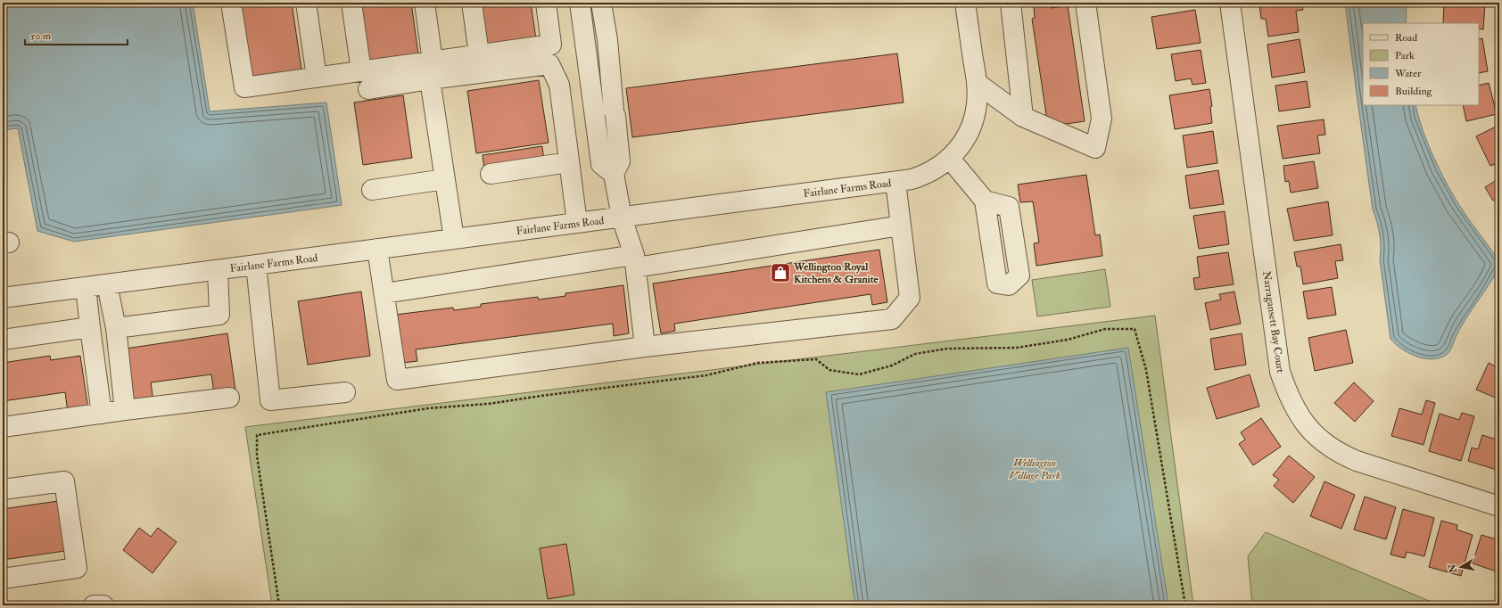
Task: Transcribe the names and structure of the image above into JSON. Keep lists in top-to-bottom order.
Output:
{
  "streets": {
    "street": ["Fairlane Farms Road", "Narragansett Bay Court"]
  },
  "parks": ["Wellington Village Park"],
  "places": {
    "shop": ["Wellington Royal Kitchens & Granite"]
  },
  "legend": [
    "Road",
    "Park",
    "Water",
    "Building"
  ],
  "scale_bar": "50 m",
  "north": "left"
}
